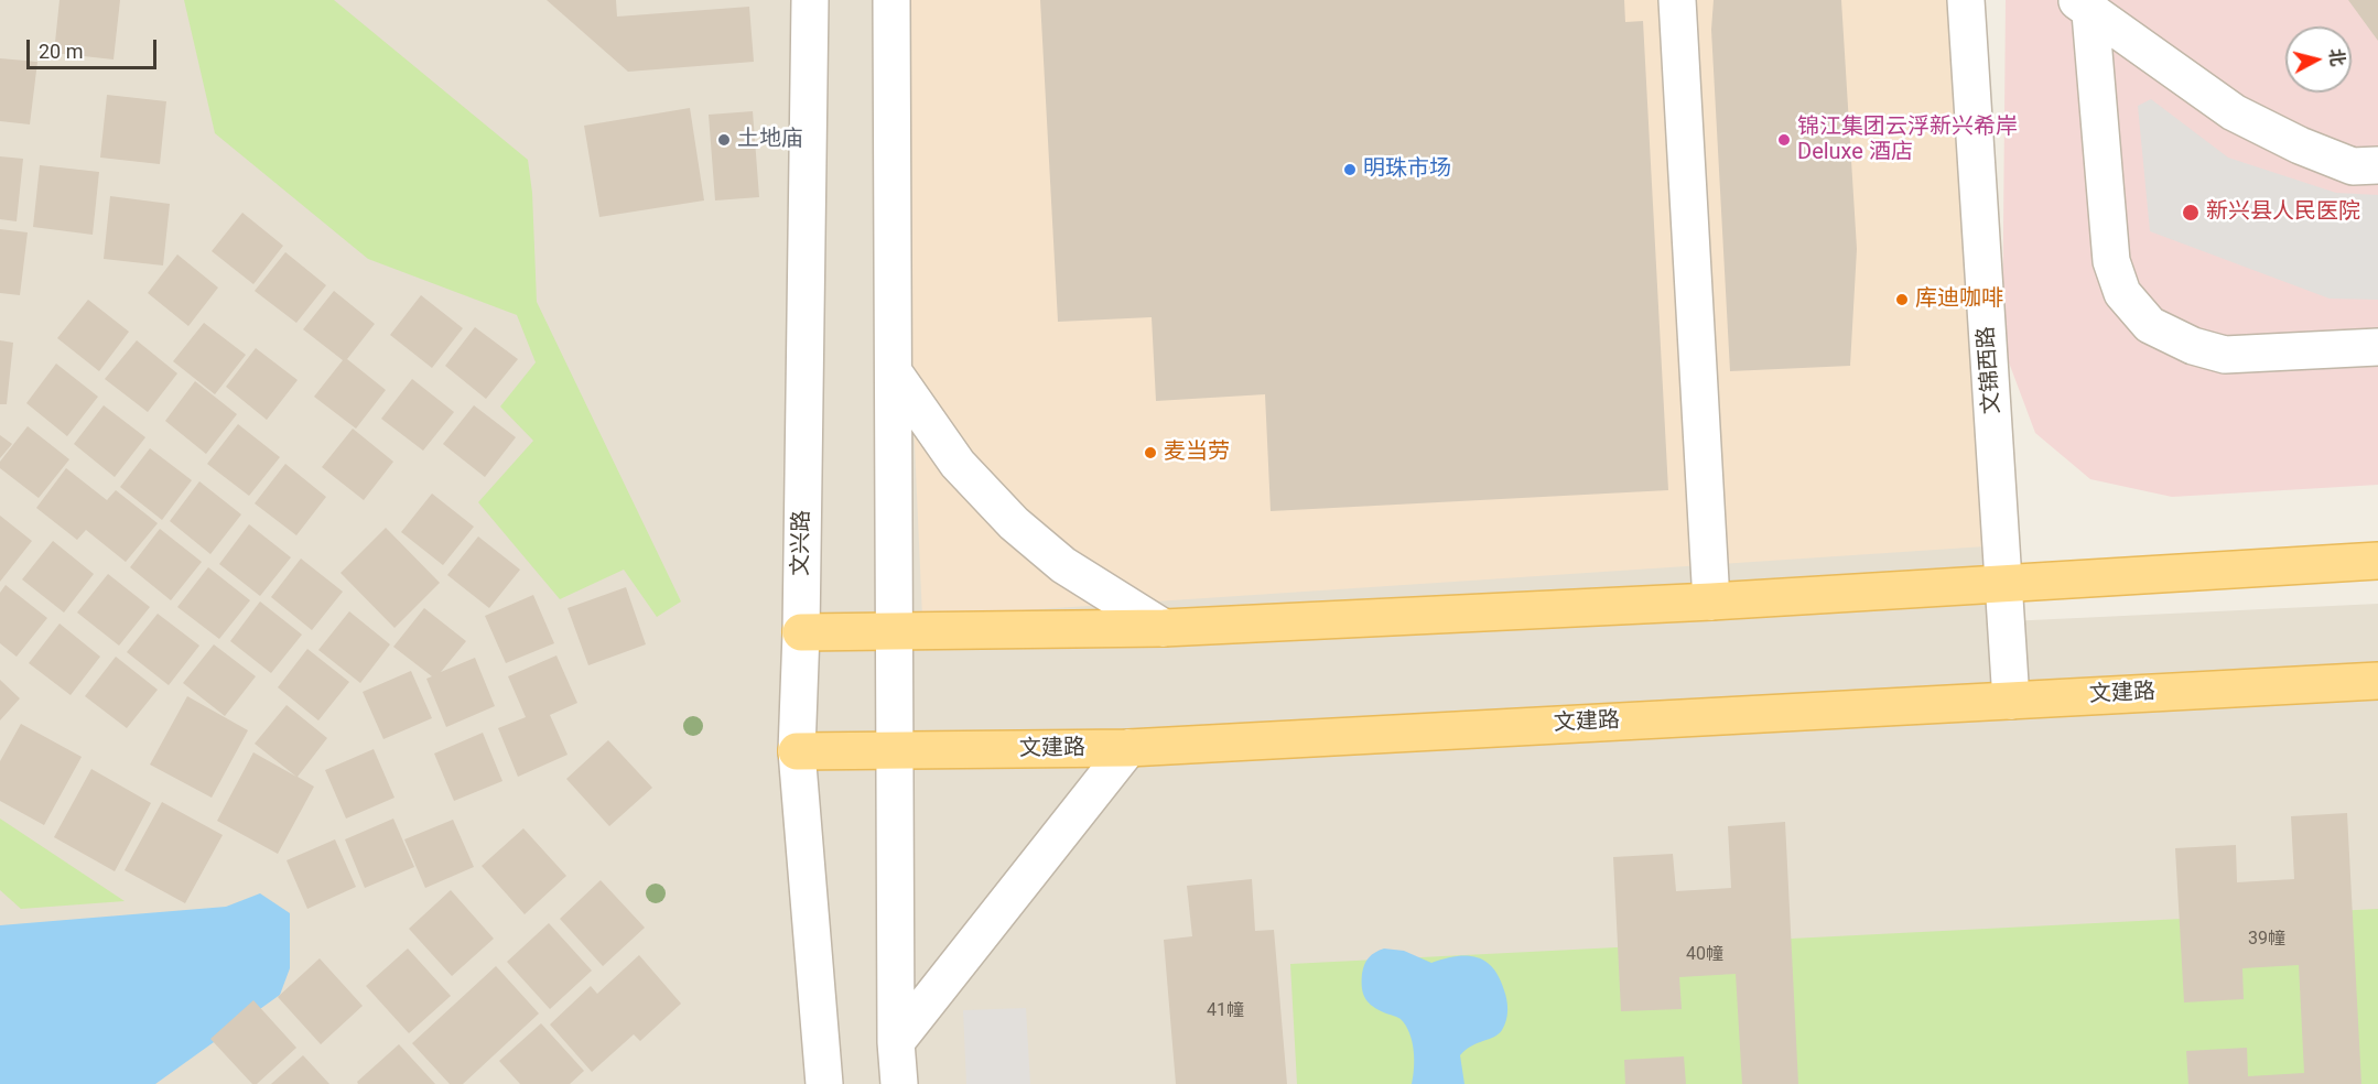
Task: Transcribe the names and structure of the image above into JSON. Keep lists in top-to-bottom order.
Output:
{
  "streets": {
    "main road": ["文建路"],
    "street": ["文锦西路", "文兴路"]
  },
  "crossings": [
    ["文锦西路", "文建路"],
    ["文兴路", "文建路"]
  ],
  "places": [
    "土地庙",
    "锦江集团云浮新兴希岸 Deluxe 酒店",
    "明珠市场",
    "新兴县人民医院",
    "库迪咖啡",
    "麦当劳"
  ],
  "house_numbers": ["39幢", "40幢", "41幢"],
  "scale_bar": "20 m",
  "north": "right"
}
